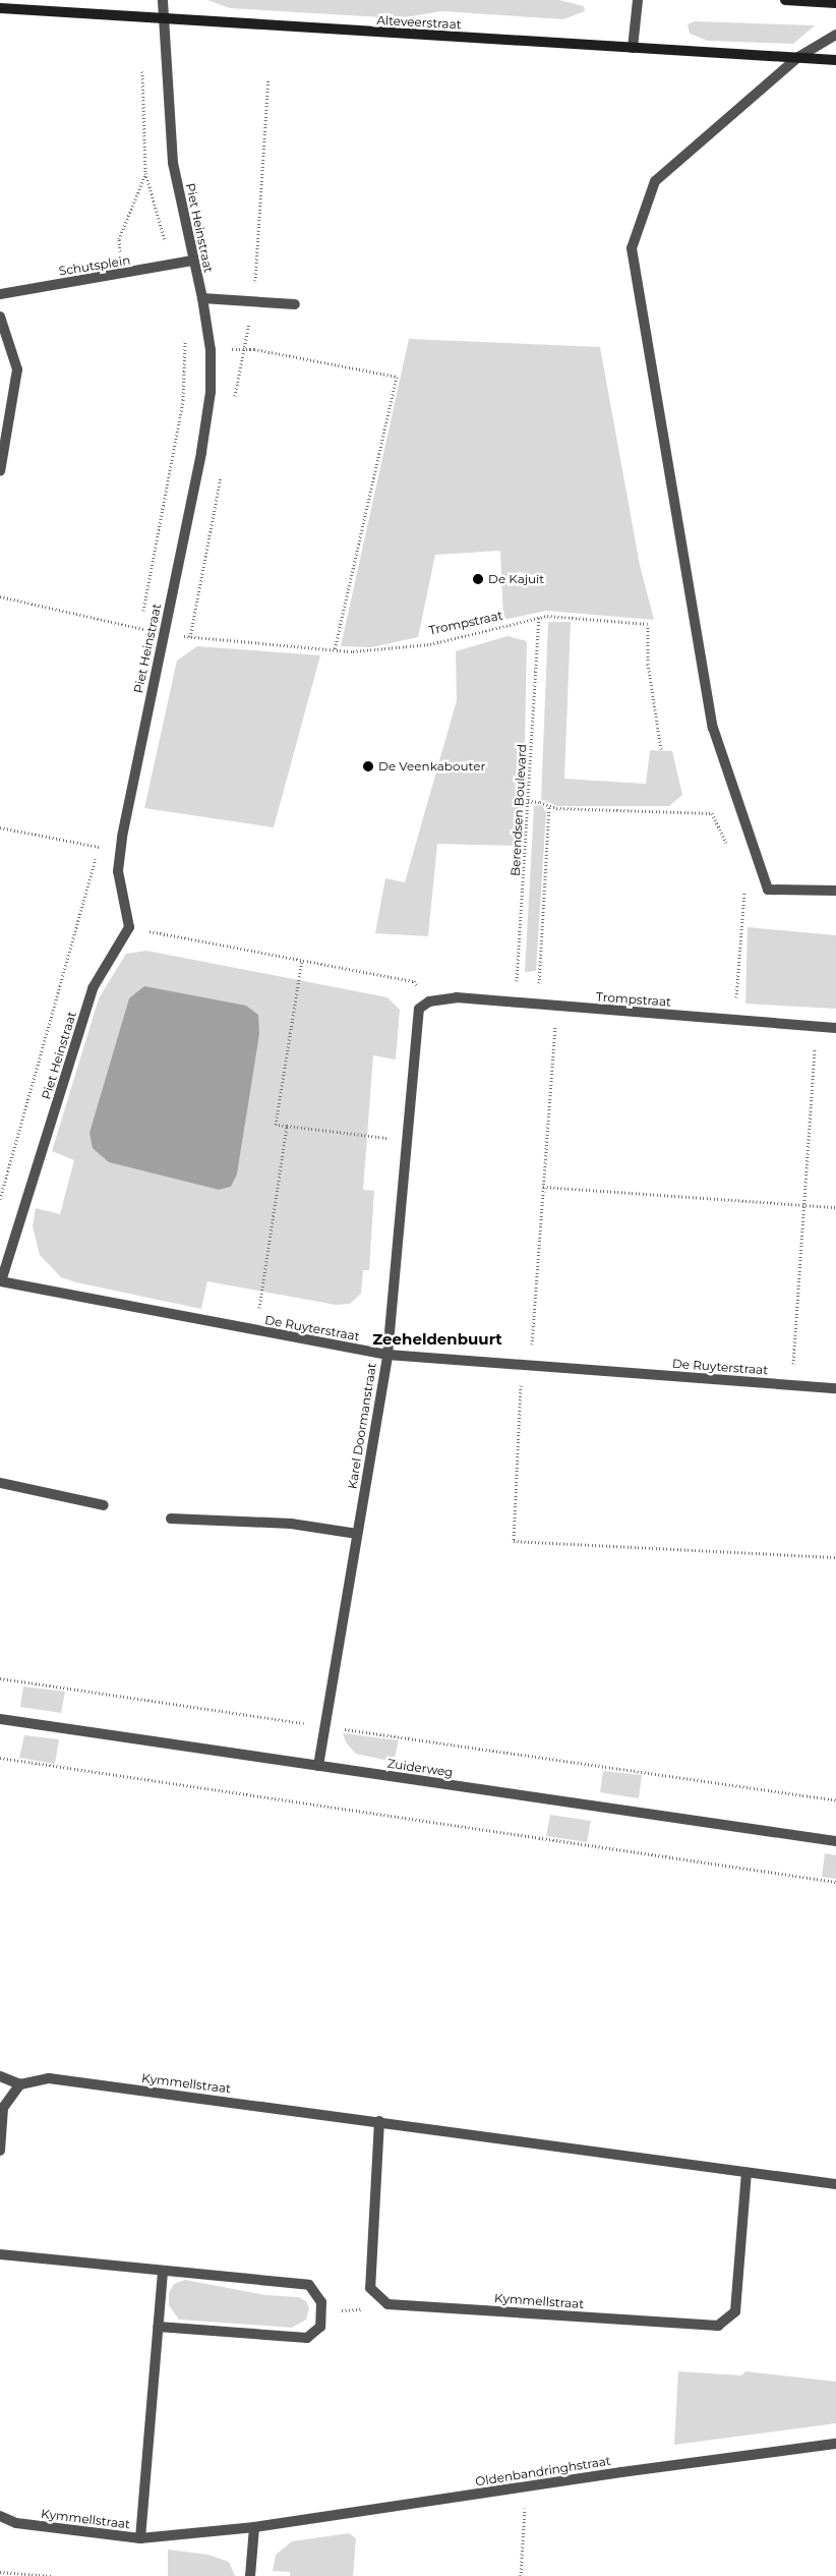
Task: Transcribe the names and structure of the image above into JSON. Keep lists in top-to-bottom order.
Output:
{
  "streets": {
    "street": [
      "Alteveerstraat",
      "Piet Heinstraat",
      "Schutsplein",
      "Trompstraat",
      "De Ruyterstraat",
      "Karel Doormanstraat",
      "Zuiderweg",
      "Kymmellstraat",
      "Oldenbandringhstraat"
    ],
    "path": ["Berendsen Boulevard"]
  },
  "crossings": [
    ["Alteveerstraat", "Piet Heinstraat"],
    ["Piet Heinstraat", "Schutsplein"],
    ["Piet Heinstraat", "Trompstraat"],
    ["Piet Heinstraat", "De Ruyterstraat"],
    ["Trompstraat", "Berendsen Boulevard"],
    ["Trompstraat", "Karel Doormanstraat"],
    ["De Ruyterstraat", "Karel Doormanstraat"],
    ["Karel Doormanstraat", "Zuiderweg"],
    ["Kymmellstraat", "Oldenbandringhstraat"]
  ],
  "districts": ["Zeeheldenbuurt"],
  "places": ["De Kajuit", "De Veenkabouter"]
}
